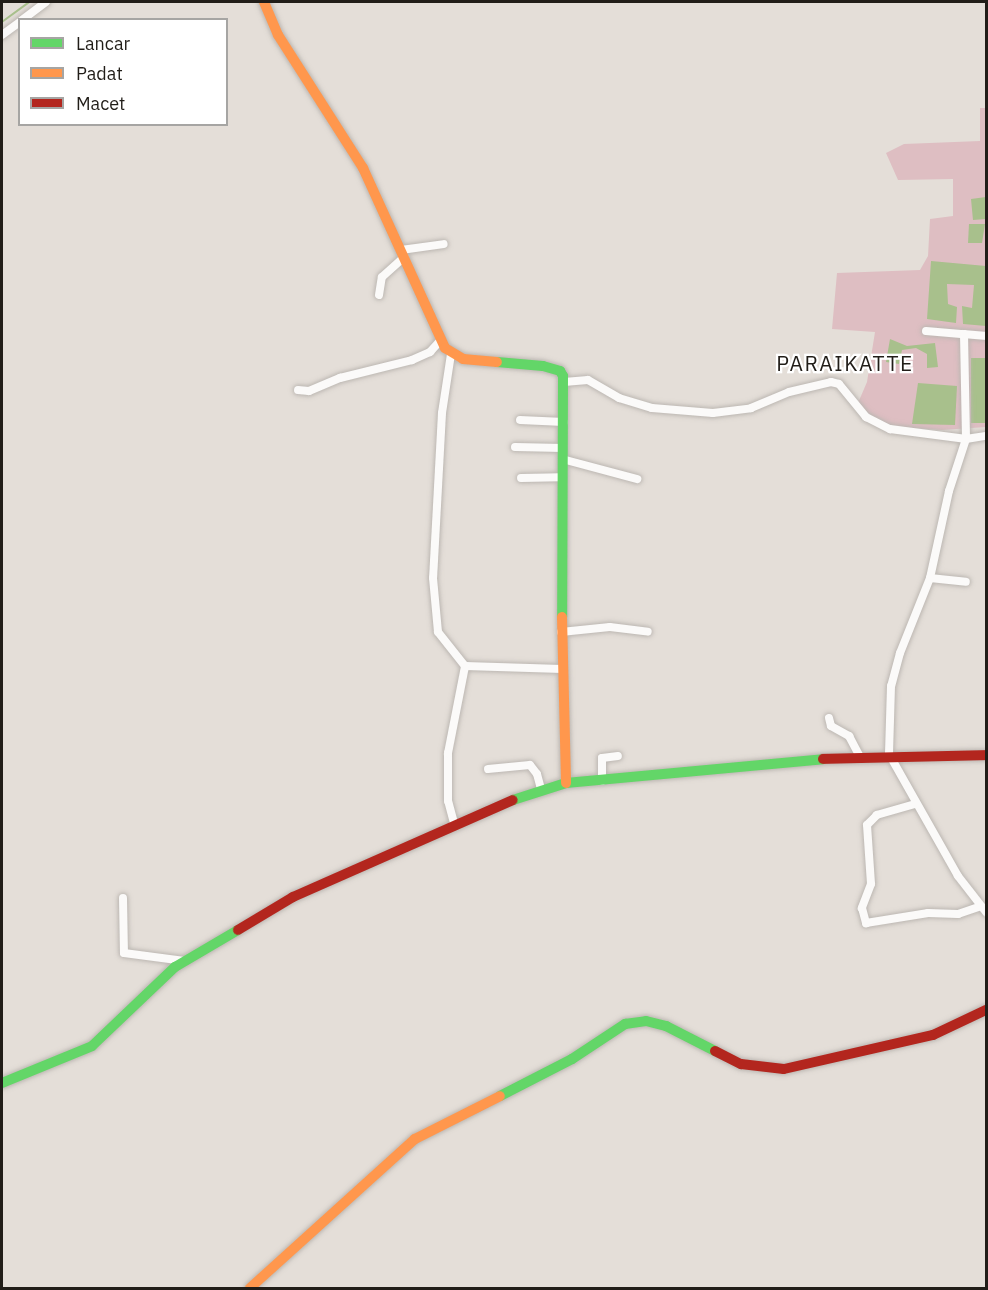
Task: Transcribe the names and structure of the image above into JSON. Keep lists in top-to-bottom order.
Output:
{
  "districts": ["PARAIKATTE"],
  "legend": ["Lancar", "Padat", "Macet"]
}
